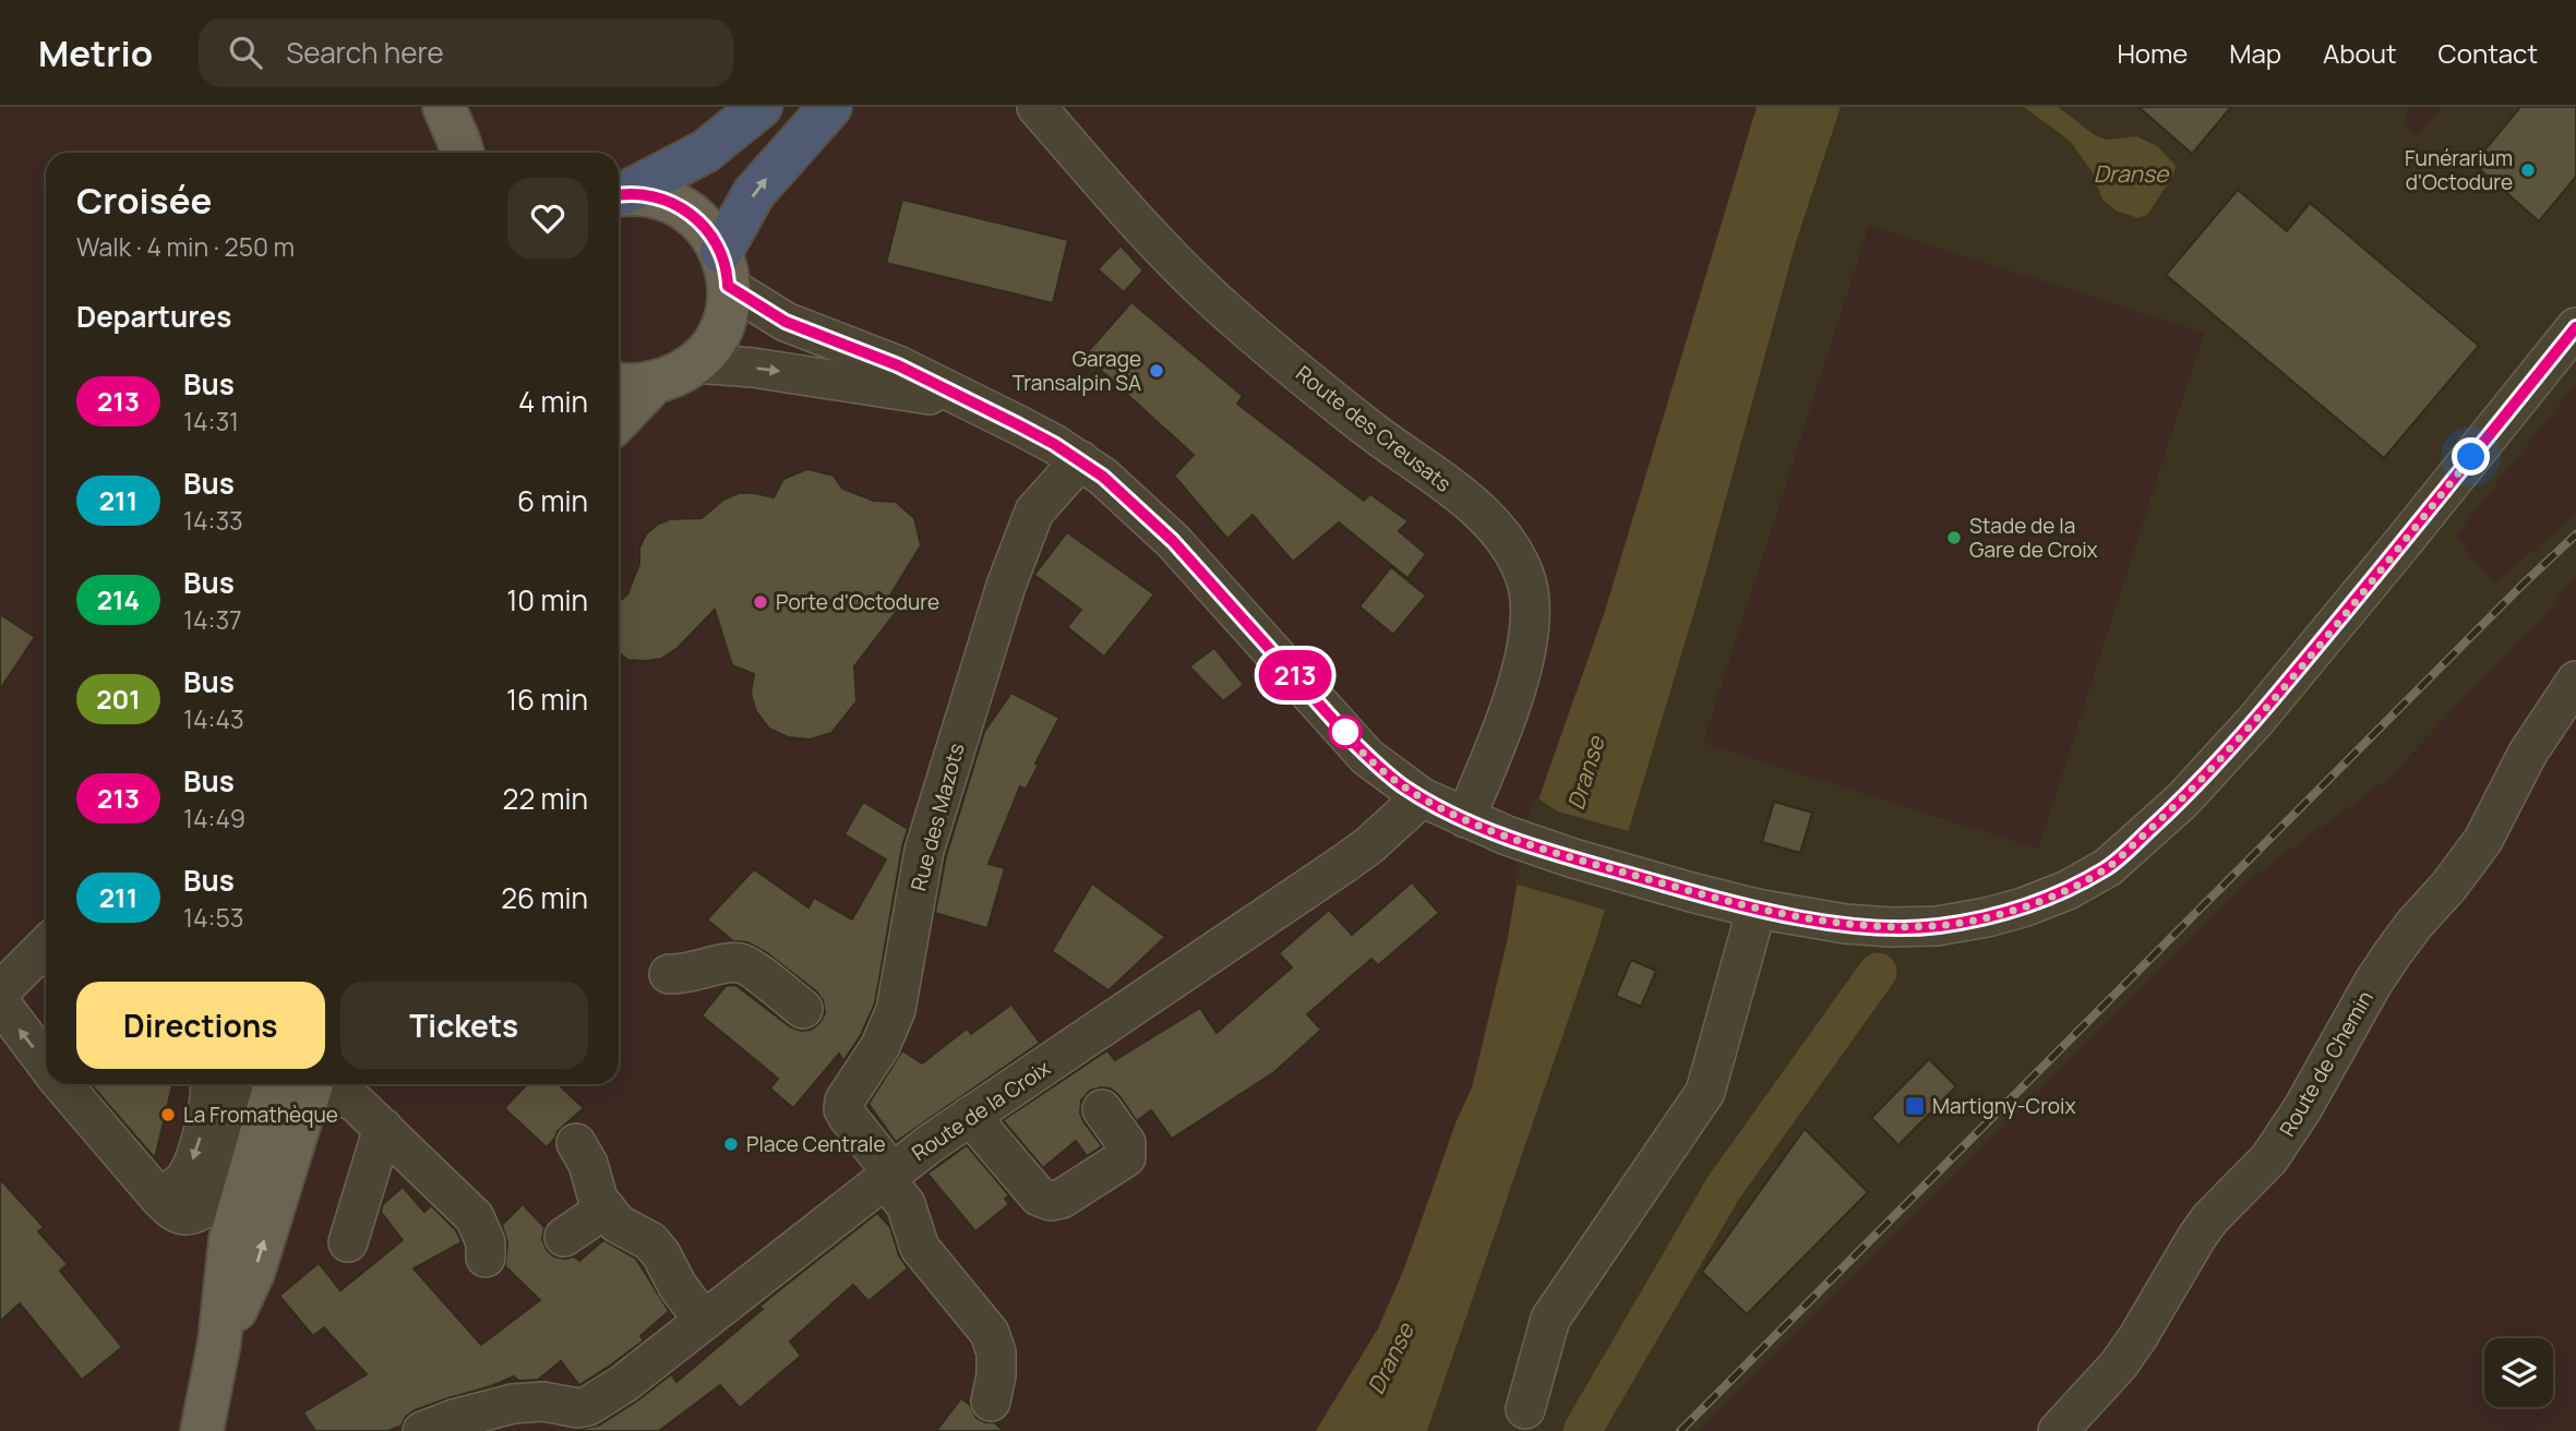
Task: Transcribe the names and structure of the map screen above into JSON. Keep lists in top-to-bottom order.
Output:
{
  "streets": {
    "street": [
      "Route des Creusats",
      "Rue des Mazots",
      "Route de Chemin",
      "Route de la Croix"
    ]
  },
  "crossings": [
    ["Rue des Mazots", "Route de la Croix"]
  ],
  "water": ["Dranse"],
  "places": {
    "other": [
      "Funérarium d'Octodure",
      "Garage Transalpin SA",
      "Stade de la Gare de Croix",
      "Porte d'Octodure",
      "La Fromathèque",
      "Place Centrale"
    ],
    "transit": ["Martigny-Croix"]
  },
  "lines": ["bus line 213"],
  "page": {
    "header": "Metrio",
    "search": "Search here",
    "nav": [
      "Home",
      "Map",
      "About",
      "Contact"
    ],
    "on_map": "213",
    "heading": [
      ["Croisée", "Walk · 4 min · 250 m"],
      "Departures"
    ],
    "list": [
      {
        "mark": "213",
        "name": "Bus",
        "note": "14:31",
        "value": "4 min"
      },
      {
        "mark": "211",
        "name": "Bus",
        "note": "14:33",
        "value": "6 min"
      },
      {
        "mark": "214",
        "name": "Bus",
        "note": "14:37",
        "value": "10 min"
      },
      {
        "mark": "201",
        "name": "Bus",
        "note": "14:43",
        "value": "16 min"
      },
      {
        "mark": "213",
        "name": "Bus",
        "note": "14:49",
        "value": "22 min"
      },
      {
        "mark": "211",
        "name": "Bus",
        "note": "14:53",
        "value": "26 min"
      }
    ],
    "buttons": ["Directions", "Tickets"]
  }
}
